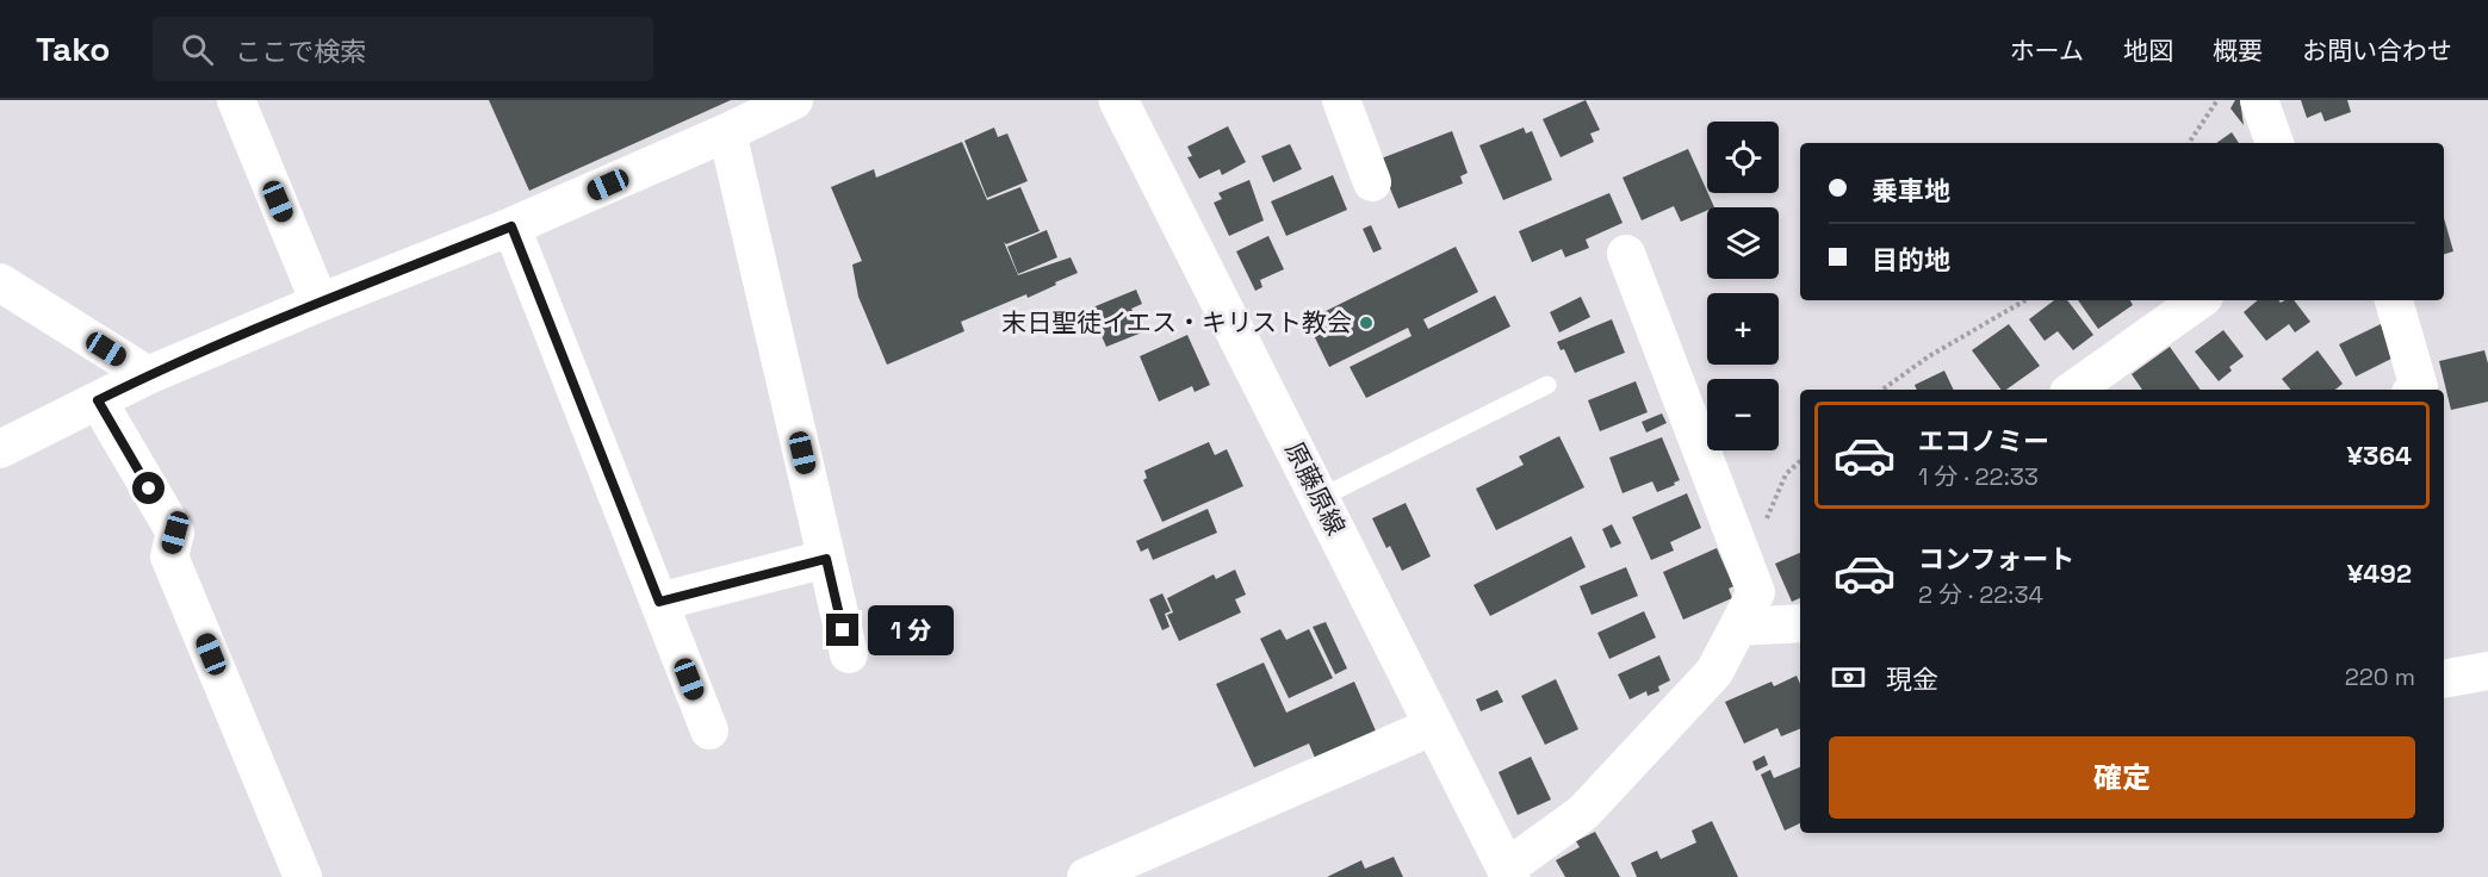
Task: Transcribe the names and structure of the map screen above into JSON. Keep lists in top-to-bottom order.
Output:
{
  "streets": {
    "main road": ["原藤原線"]
  },
  "places": ["末日聖徒イエス・キリスト教会"],
  "page": {
    "header": "Tako",
    "search": "ここで検索",
    "nav": [
      "ホーム",
      "地図",
      "概要",
      "お問い合わせ"
    ],
    "map_buttons": ["+", "−"],
    "banner": ["乗車地", "目的地"],
    "list": [
      {
        "name": "エコノミー",
        "note": "1 分 · 22:33",
        "value": "¥364"
      },
      {
        "name": "コンフォート",
        "note": "2 分 · 22:34",
        "value": "¥492"
      }
    ],
    "bubble": "1 分",
    "pay": ["現金", "220 m"],
    "buttons": "確定"
  }
}
